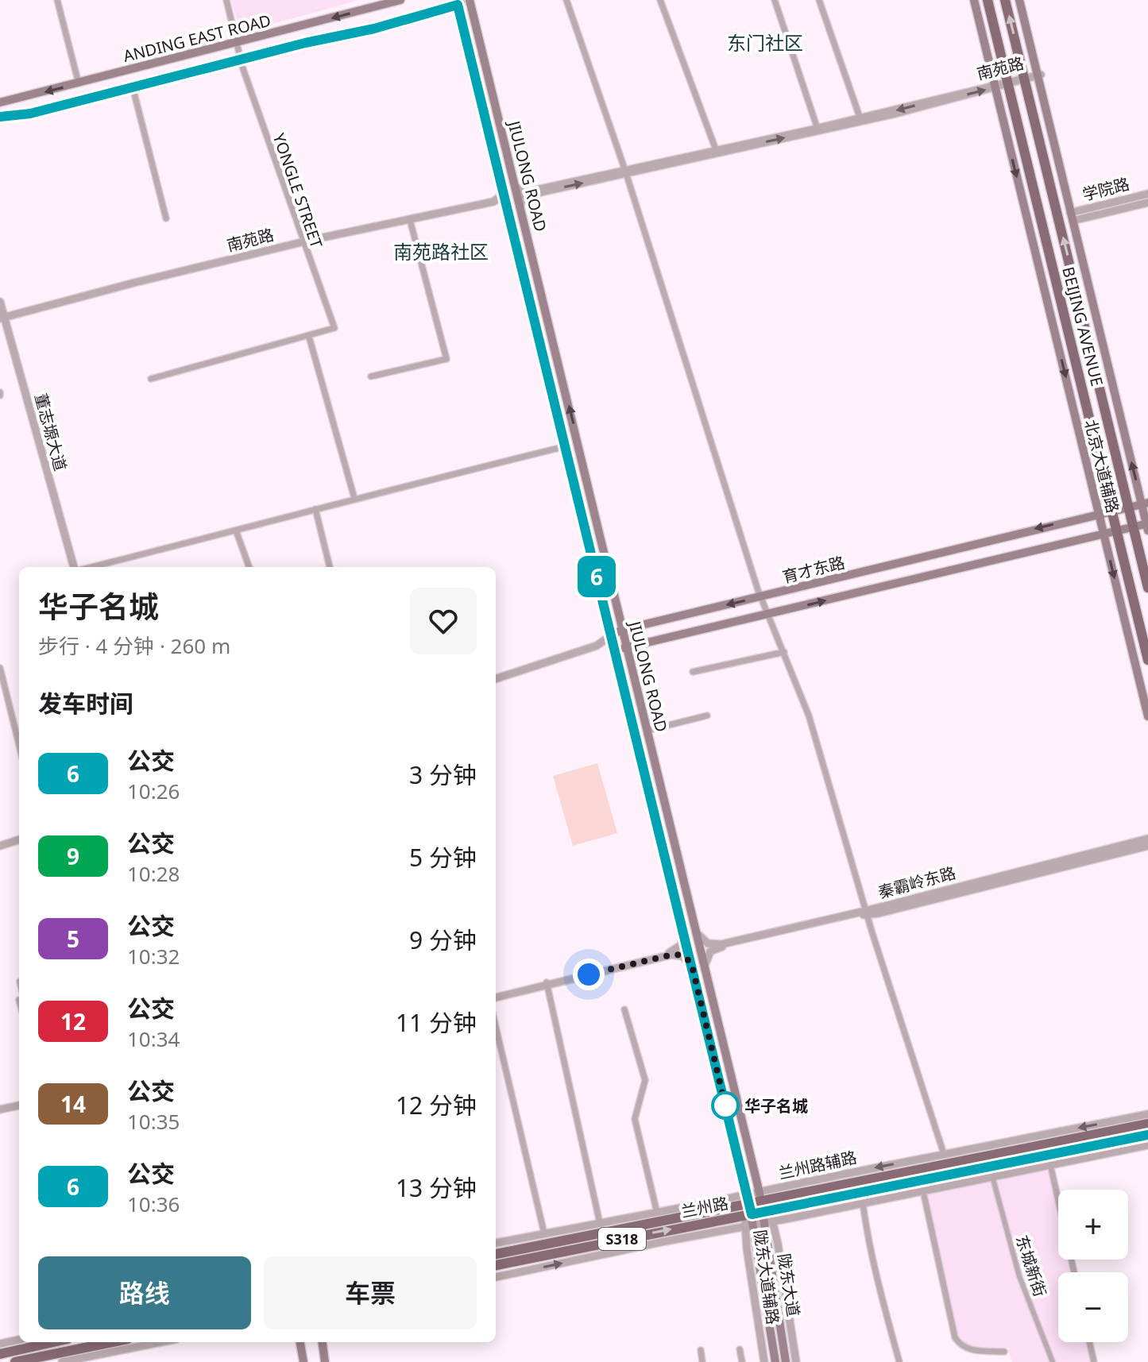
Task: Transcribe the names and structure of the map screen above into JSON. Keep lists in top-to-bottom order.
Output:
{
  "streets": {
    "main road": [
      "ANDING EAST ROAD",
      "JIULONG ROAD",
      "BEIJING AVENUE",
      "北京大道辅路",
      "育才东路",
      "兰州路",
      "S318",
      "陇东大道"
    ],
    "street": [
      "南苑路",
      "学院路",
      "YONGLE STREET",
      "董志塬大道",
      "秦霸岭东路",
      "兰州路辅路",
      "东城新街",
      "陇东大道辅路"
    ]
  },
  "crossings": [
    ["ANDING EAST ROAD", "JIULONG ROAD"],
    ["ANDING EAST ROAD", "YONGLE STREET"],
    ["南苑路", "JIULONG ROAD"],
    ["南苑路", "YONGLE STREET"],
    ["南苑路", "BEIJING AVENUE"],
    ["南苑路", "董志塬大道"],
    ["南苑路", "北京大道辅路"],
    ["JIULONG ROAD", "育才东路"],
    ["JIULONG ROAD", "秦霸岭东路"],
    ["JIULONG ROAD", "兰州路辅路"],
    ["JIULONG ROAD", "兰州路"],
    ["JIULONG ROAD", "陇东大道辅路"],
    ["JIULONG ROAD", "陇东大道"],
    ["学院路", "北京大道辅路"],
    ["BEIJING AVENUE", "育才东路"],
    ["北京大道辅路", "育才东路"],
    ["兰州路辅路", "兰州路"],
    ["兰州路", "陇东大道辅路"],
    ["兰州路", "陇东大道"],
    ["陇东大道辅路", "陇东大道"]
  ],
  "districts": ["东门社区", "南苑路社区"],
  "places": ["华子名城"],
  "lines": ["bus line 6"],
  "page": {
    "on_map": "6",
    "heading": [
      ["华子名城", "步行 · 4 分钟 · 260 m"],
      "发车时间"
    ],
    "list": [
      {
        "mark": "6",
        "name": "公交",
        "note": "10:26",
        "value": "3 分钟"
      },
      {
        "mark": "9",
        "name": "公交",
        "note": "10:28",
        "value": "5 分钟"
      },
      {
        "mark": "5",
        "name": "公交",
        "note": "10:32",
        "value": "9 分钟"
      },
      {
        "mark": "12",
        "name": "公交",
        "note": "10:34",
        "value": "11 分钟"
      },
      {
        "mark": "14",
        "name": "公交",
        "note": "10:35",
        "value": "12 分钟"
      },
      {
        "mark": "6",
        "name": "公交",
        "note": "10:36",
        "value": "13 分钟"
      }
    ],
    "map_buttons": ["+", "−"],
    "buttons": ["路线", "车票"]
  }
}
